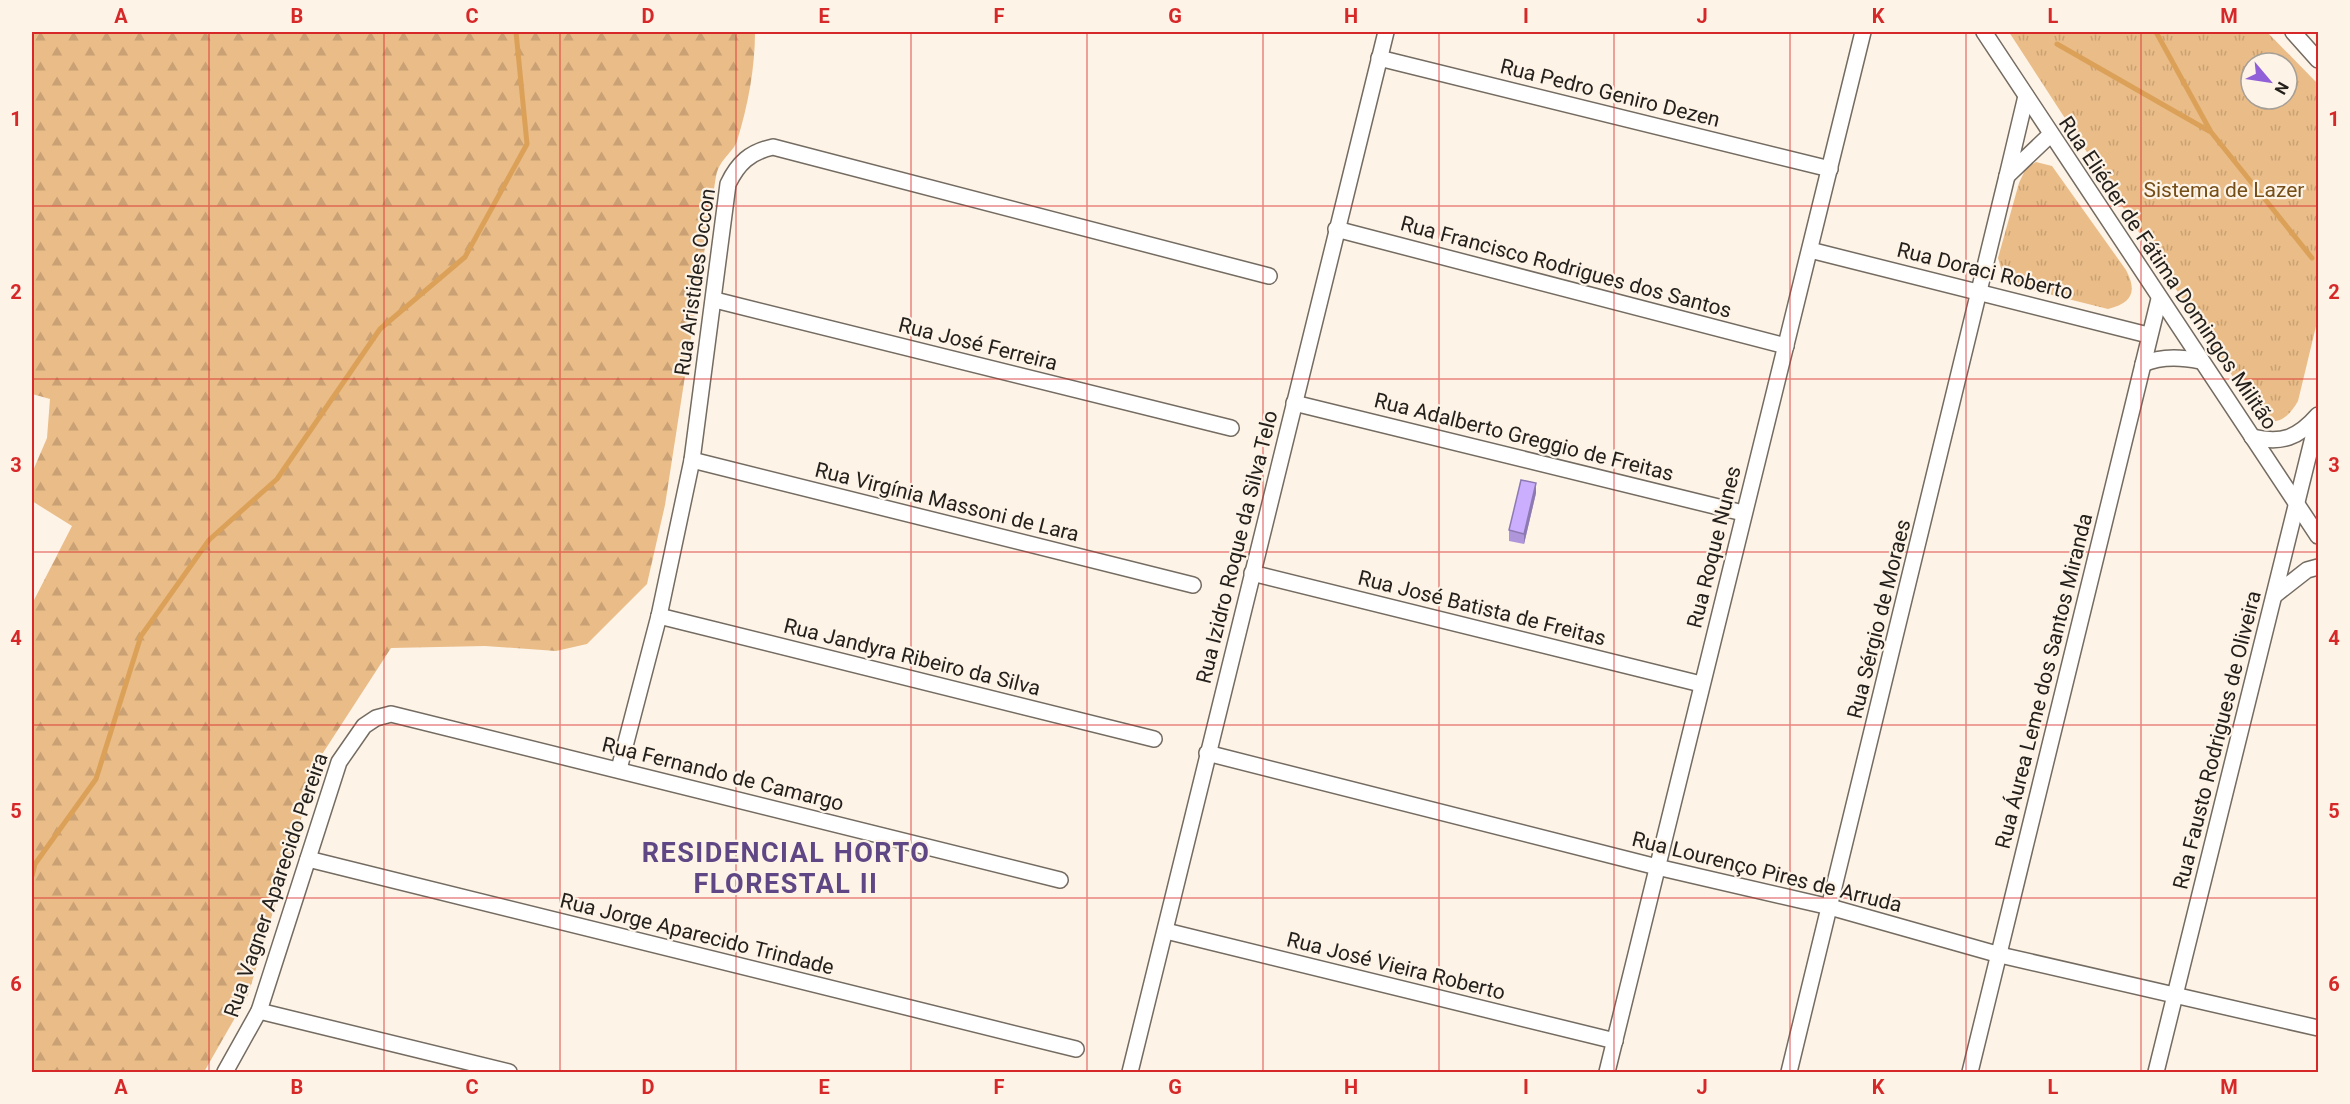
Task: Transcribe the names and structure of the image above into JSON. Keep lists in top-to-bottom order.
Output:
{
  "streets": {
    "street": [
      "Rua Pedro Geniro Dezen",
      "Rua Francisco Rodrigues dos Santos",
      "Rua Doraci Roberto",
      "Rua Eliéder de Fátima Domingos Militão",
      "Rua Aristides Occon",
      "Rua José Ferreira",
      "Rua Adalberto Greggio de Freitas",
      "Rua Virgínia Massoni de Lara",
      "Rua Izidro Roque da Silva Telo",
      "Rua Roque Nunes",
      "Rua José Batista de Freitas",
      "Rua Sérgio de Moraes",
      "Rua Jandyra Ribeiro da Silva",
      "Rua Áurea Leme dos Santos Miranda",
      "Rua Fausto Rodrigues de Oliveira",
      "Rua Fernando de Camargo",
      "Rua Lourenço Pires de Arruda",
      "Rua Vagner Aparecido Pereira",
      "Rua Jorge Aparecido Trindade",
      "Rua José Vieira Roberto"
    ]
  },
  "crossings": [
    ["Rua Pedro Geniro Dezen", "Rua Izidro Roque da Silva Telo"],
    ["Rua Pedro Geniro Dezen", "Rua Roque Nunes"],
    ["Rua Francisco Rodrigues dos Santos", "Rua Izidro Roque da Silva Telo"],
    ["Rua Francisco Rodrigues dos Santos", "Rua Roque Nunes"],
    ["Rua Doraci Roberto", "Rua Roque Nunes"],
    ["Rua Doraci Roberto", "Rua Sérgio de Moraes"],
    ["Rua Doraci Roberto", "Rua Áurea Leme dos Santos Miranda"],
    ["Rua Eliéder de Fátima Domingos Militão", "Rua Sérgio de Moraes"],
    ["Rua Eliéder de Fátima Domingos Militão", "Rua Áurea Leme dos Santos Miranda"],
    ["Rua Eliéder de Fátima Domingos Militão", "Rua Fausto Rodrigues de Oliveira"],
    ["Rua Aristides Occon", "Rua José Ferreira"],
    ["Rua Aristides Occon", "Rua Virgínia Massoni de Lara"],
    ["Rua Aristides Occon", "Rua Jandyra Ribeiro da Silva"],
    ["Rua Aristides Occon", "Rua Fernando de Camargo"],
    ["Rua Adalberto Greggio de Freitas", "Rua Izidro Roque da Silva Telo"],
    ["Rua Adalberto Greggio de Freitas", "Rua Roque Nunes"],
    ["Rua Izidro Roque da Silva Telo", "Rua José Batista de Freitas"],
    ["Rua Izidro Roque da Silva Telo", "Rua Lourenço Pires de Arruda"],
    ["Rua Izidro Roque da Silva Telo", "Rua José Vieira Roberto"],
    ["Rua Roque Nunes", "Rua José Batista de Freitas"],
    ["Rua Roque Nunes", "Rua Lourenço Pires de Arruda"],
    ["Rua Roque Nunes", "Rua José Vieira Roberto"],
    ["Rua Sérgio de Moraes", "Rua Lourenço Pires de Arruda"],
    ["Rua Áurea Leme dos Santos Miranda", "Rua Lourenço Pires de Arruda"],
    ["Rua Fausto Rodrigues de Oliveira", "Rua Lourenço Pires de Arruda"],
    ["Rua Fernando de Camargo", "Rua Vagner Aparecido Pereira"],
    ["Rua Vagner Aparecido Pereira", "Rua Jorge Aparecido Trindade"]
  ],
  "districts": ["RESIDENCIAL HORTO FLORESTAL II"],
  "parks": ["Sistema de Lazer"],
  "north": "bottom right",
  "grid": {
    "columns": [
      "A",
      "B",
      "C",
      "D",
      "E",
      "F",
      "G",
      "H",
      "I",
      "J",
      "K",
      "L",
      "M"
    ],
    "rows": [
      "1",
      "2",
      "3",
      "4",
      "5",
      "6"
    ]
  }
}
